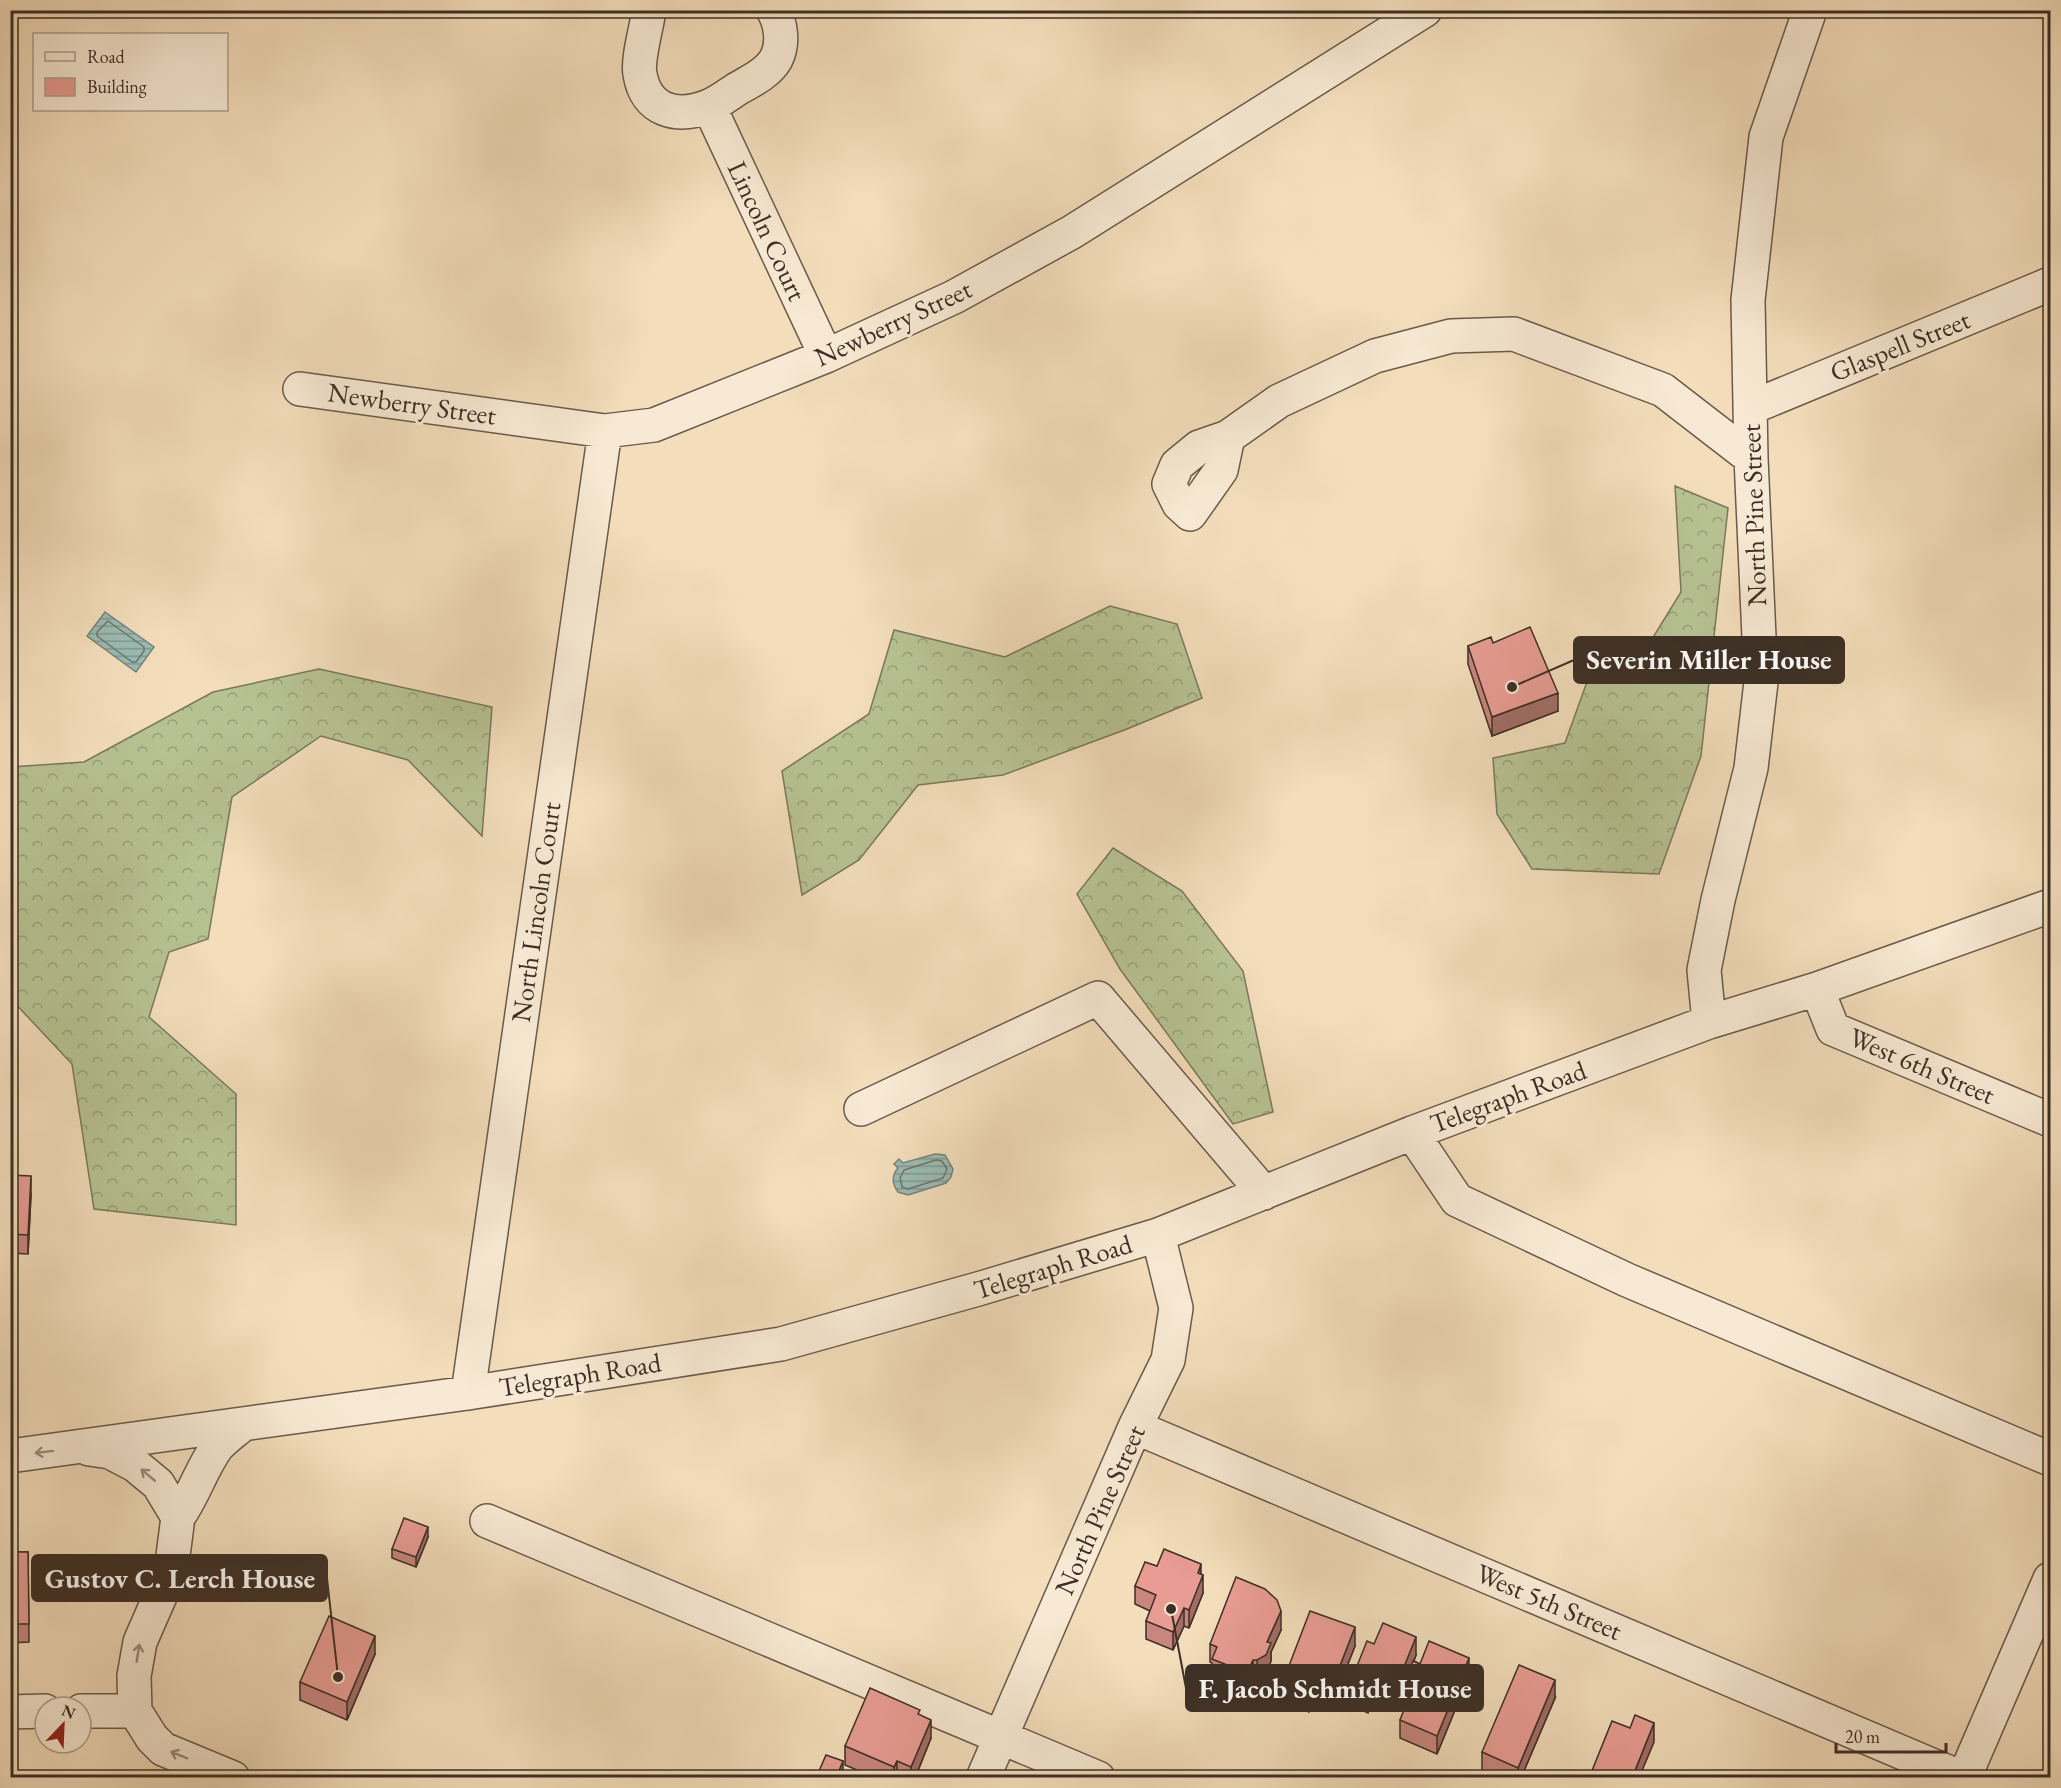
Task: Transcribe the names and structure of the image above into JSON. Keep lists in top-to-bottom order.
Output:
{
  "streets": {
    "street": [
      "Lincoln Court",
      "Newberry Street",
      "Glaspell Street",
      "North Pine Street",
      "North Lincoln Court",
      "West 6th Street",
      "Telegraph Road",
      "West 5th Street"
    ]
  },
  "crossings": [
    ["Lincoln Court", "Newberry Street"],
    ["Newberry Street", "North Lincoln Court"],
    ["Glaspell Street", "North Pine Street"],
    ["North Pine Street", "Telegraph Road"],
    ["North Pine Street", "West 5th Street"],
    ["North Lincoln Court", "Telegraph Road"],
    ["West 6th Street", "Telegraph Road"]
  ],
  "places": ["Severin Miller House", "F. Jacob Schmidt House", "Gustov C. Lerch House"],
  "legend": ["Road", "Building"],
  "scale_bar": "20 m",
  "north": "top right"
}
